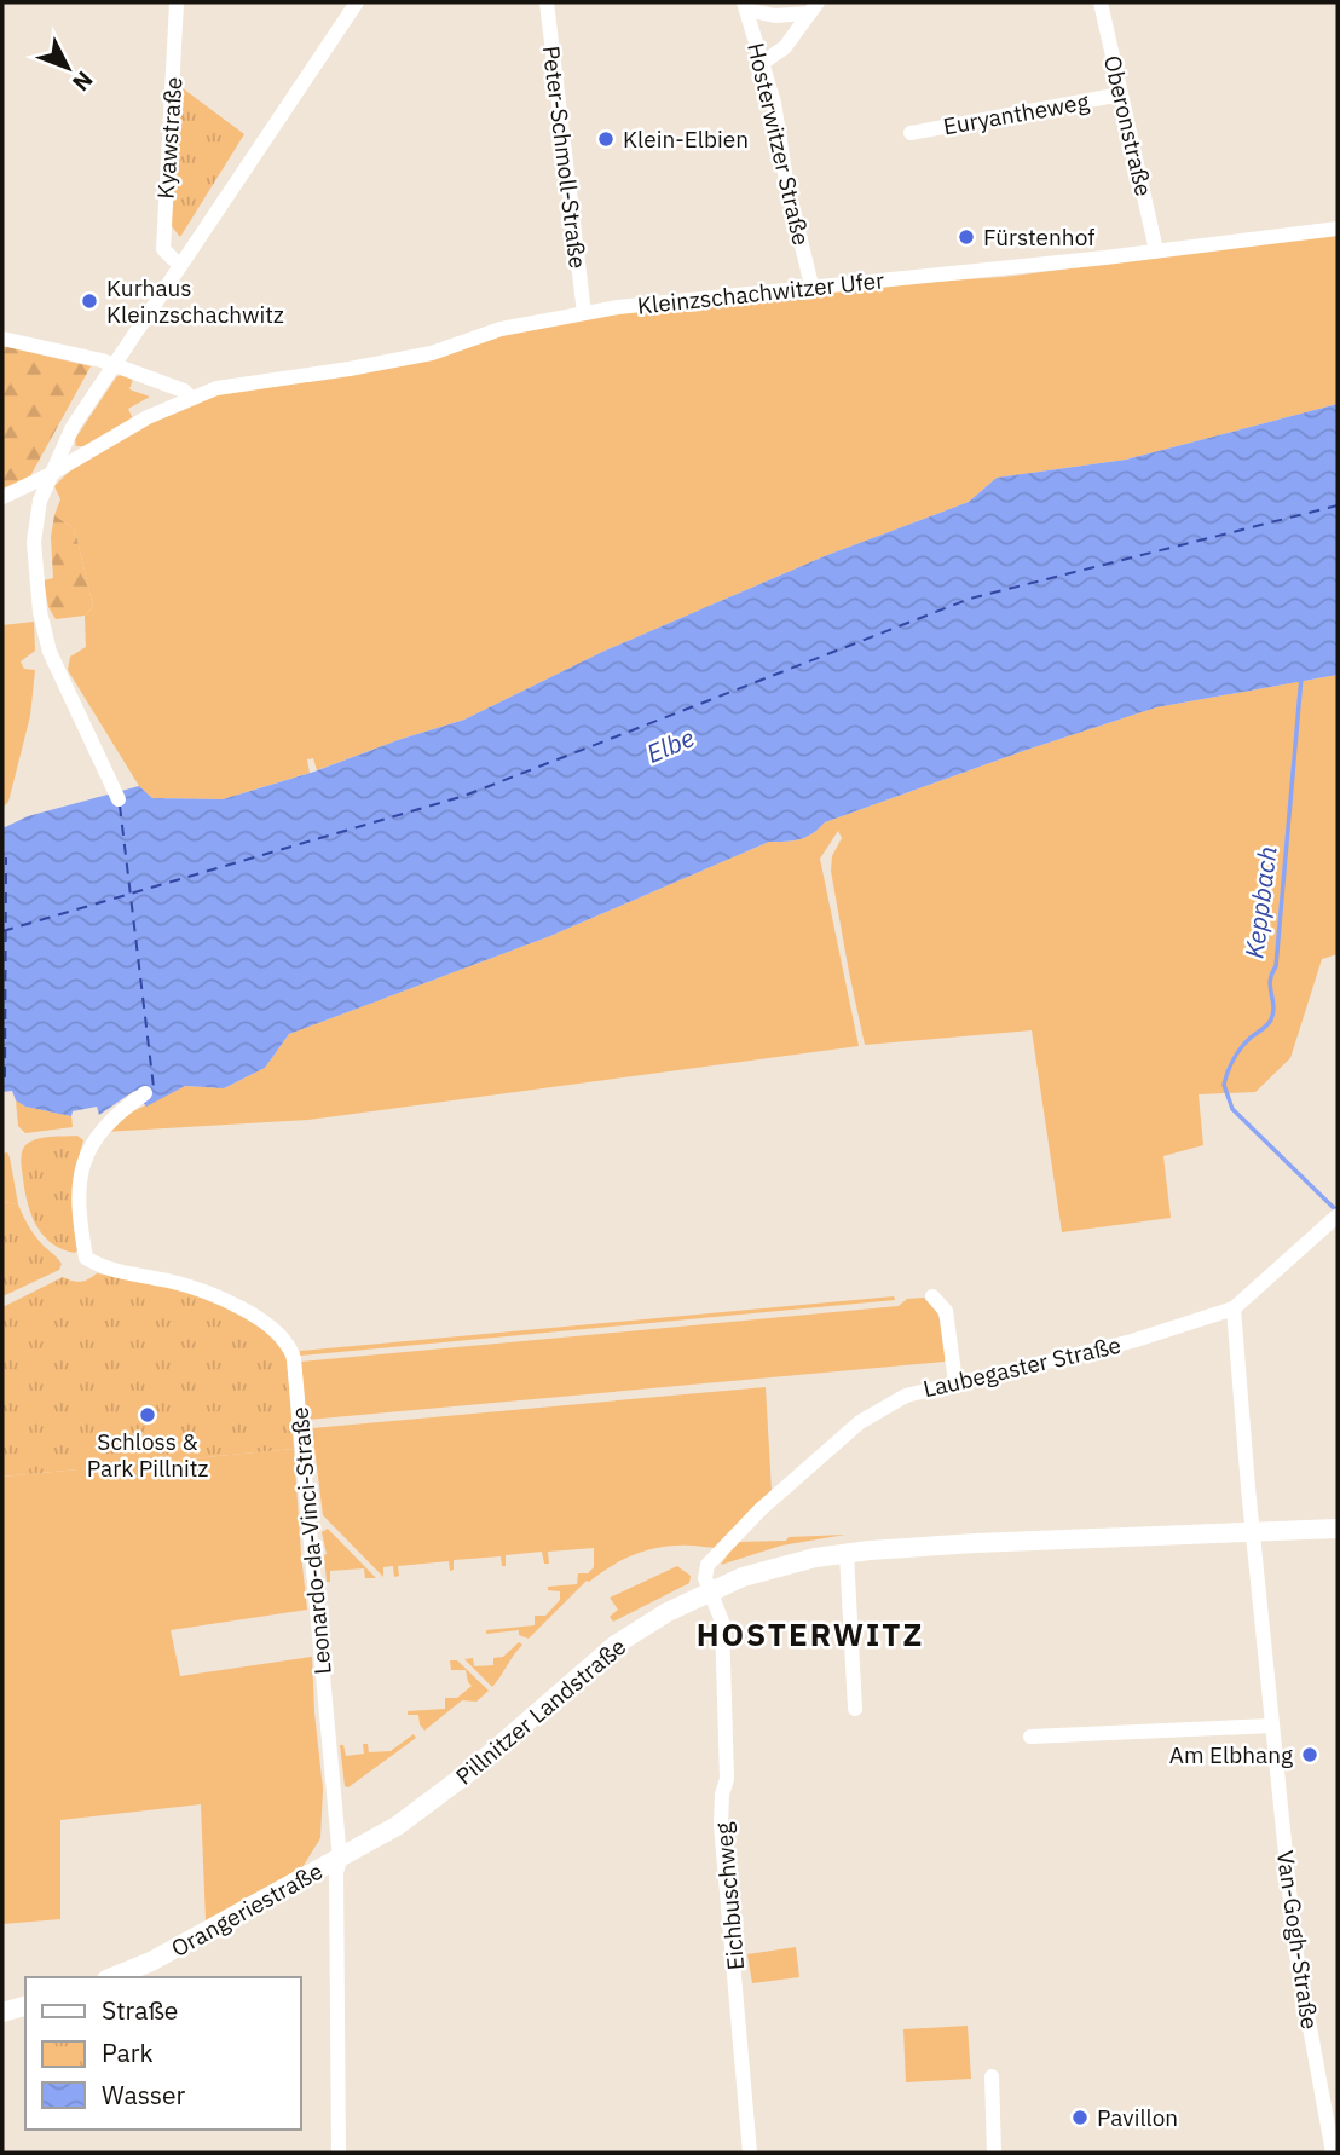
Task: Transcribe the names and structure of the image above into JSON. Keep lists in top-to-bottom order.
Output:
{
  "streets": {
    "main road": ["Pillnitzer Landstraße", "Orangeriestraße"],
    "street": [
      "Euryantheweg",
      "Oberonstraße",
      "Kyawstraße",
      "Hosterwitzer Straße",
      "Peter-Schmoll-Straße",
      "Kleinzschachwitzer Ufer",
      "Laubegaster Straße",
      "Leonardo-da-Vinci-Straße",
      "Eichbuschweg",
      "Van-Gogh-Straße"
    ]
  },
  "crossings": [
    ["Euryantheweg", "Oberonstraße"],
    ["Oberonstraße", "Kleinzschachwitzer Ufer"],
    ["Hosterwitzer Straße", "Kleinzschachwitzer Ufer"],
    ["Peter-Schmoll-Straße", "Kleinzschachwitzer Ufer"],
    ["Laubegaster Straße", "Pillnitzer Landstraße"],
    ["Laubegaster Straße", "Eichbuschweg"],
    ["Laubegaster Straße", "Van-Gogh-Straße"],
    ["Leonardo-da-Vinci-Straße", "Pillnitzer Landstraße"],
    ["Leonardo-da-Vinci-Straße", "Orangeriestraße"],
    ["Pillnitzer Landstraße", "Eichbuschweg"],
    ["Pillnitzer Landstraße", "Orangeriestraße"],
    ["Pillnitzer Landstraße", "Van-Gogh-Straße"]
  ],
  "districts": ["HOSTERWITZ"],
  "water": ["Elbe", "Keppbach"],
  "places": [
    "Klein-Elbien",
    "Fürstenhof",
    "Kurhaus Kleinzschachwitz",
    "Schloss & Park Pillnitz",
    "Am Elbhang",
    "Pavillon"
  ],
  "legend": ["Straße", "Park", "Wasser"],
  "north": "bottom right"
}
